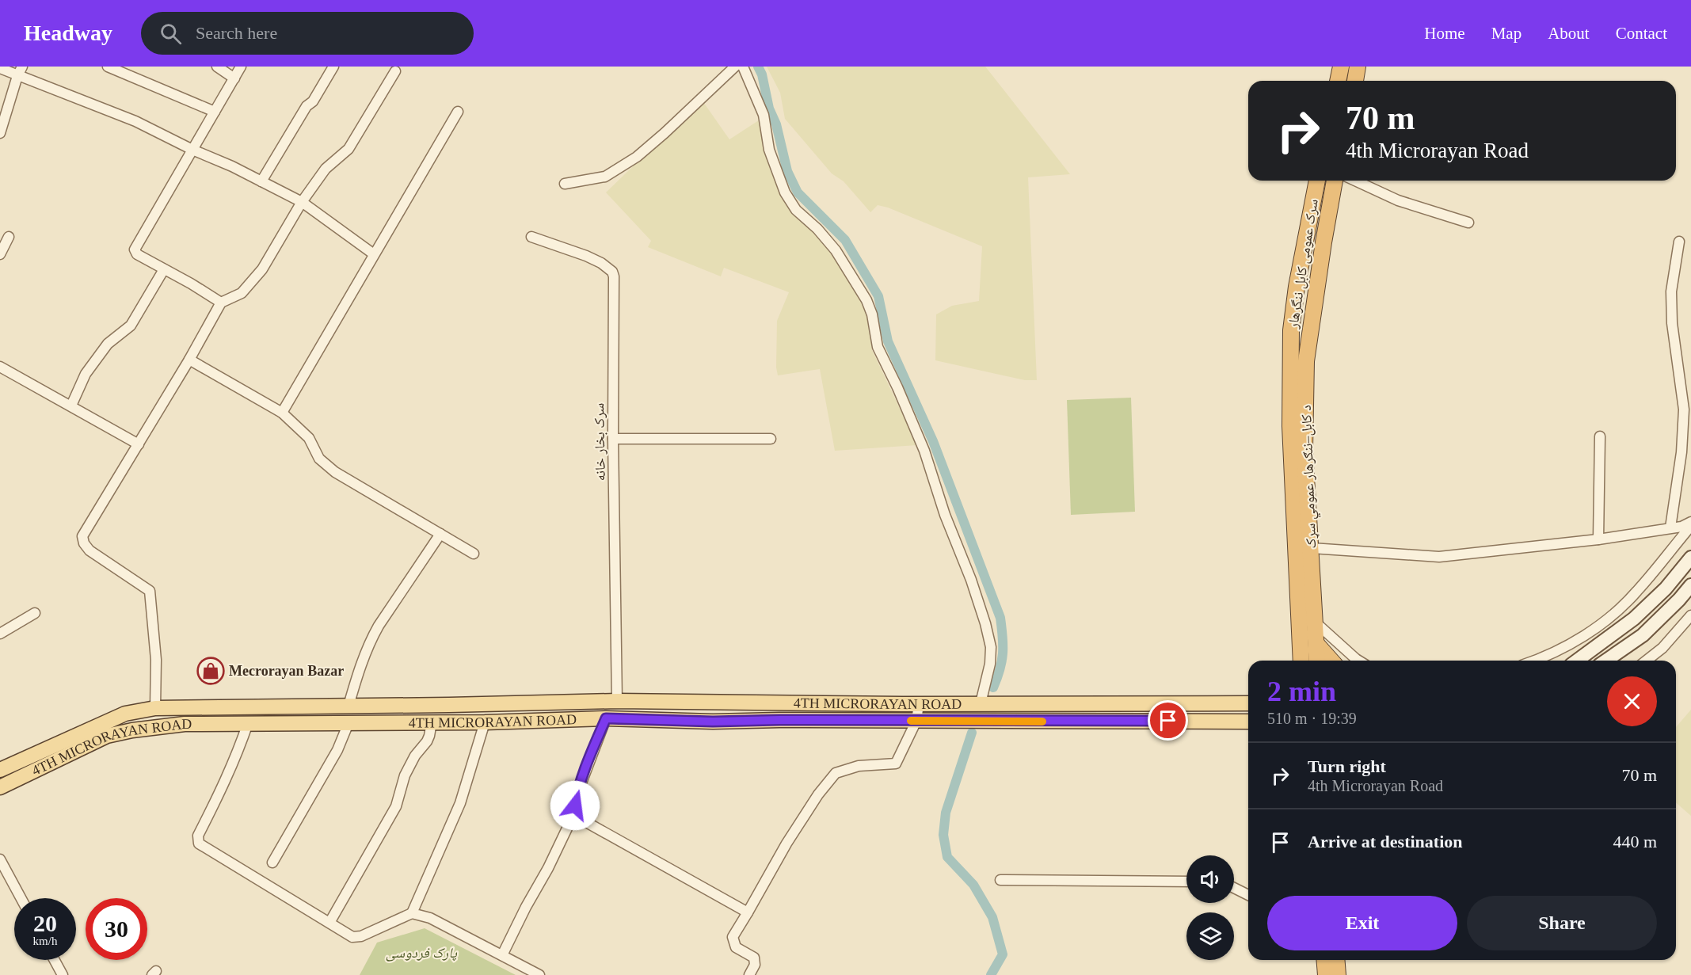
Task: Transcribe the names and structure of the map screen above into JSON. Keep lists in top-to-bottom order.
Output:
{
  "streets": {
    "highway": ["سرک عمومی کابل ننگرهار", "د کابل–ننګرهار عمومي سړک"],
    "main road": ["4TH MICRORAYAN ROAD"],
    "street": ["سرک بخار خانه"]
  },
  "crossings": [
    ["سرک بخار خانه", "4TH MICRORAYAN ROAD"]
  ],
  "parks": ["پارک فردوسی"],
  "places": {
    "shop": ["Mecrorayan Bazar"]
  },
  "page": {
    "header": "Headway",
    "search": "Search here",
    "nav": [
      "Home",
      "Map",
      "About",
      "Contact"
    ],
    "turn": ["70 m", "4th Microrayan Road"],
    "heading": ["2 min", "510 m · 19:39"],
    "list": [
      {
        "name": "Turn right",
        "note": "4th Microrayan Road",
        "value": "70 m"
      },
      {
        "name": "Arrive at destination",
        "value": "440 m"
      }
    ],
    "buttons": ["Exit", "Share"],
    "speed": "20 km/h",
    "limit": "30"
  }
}
